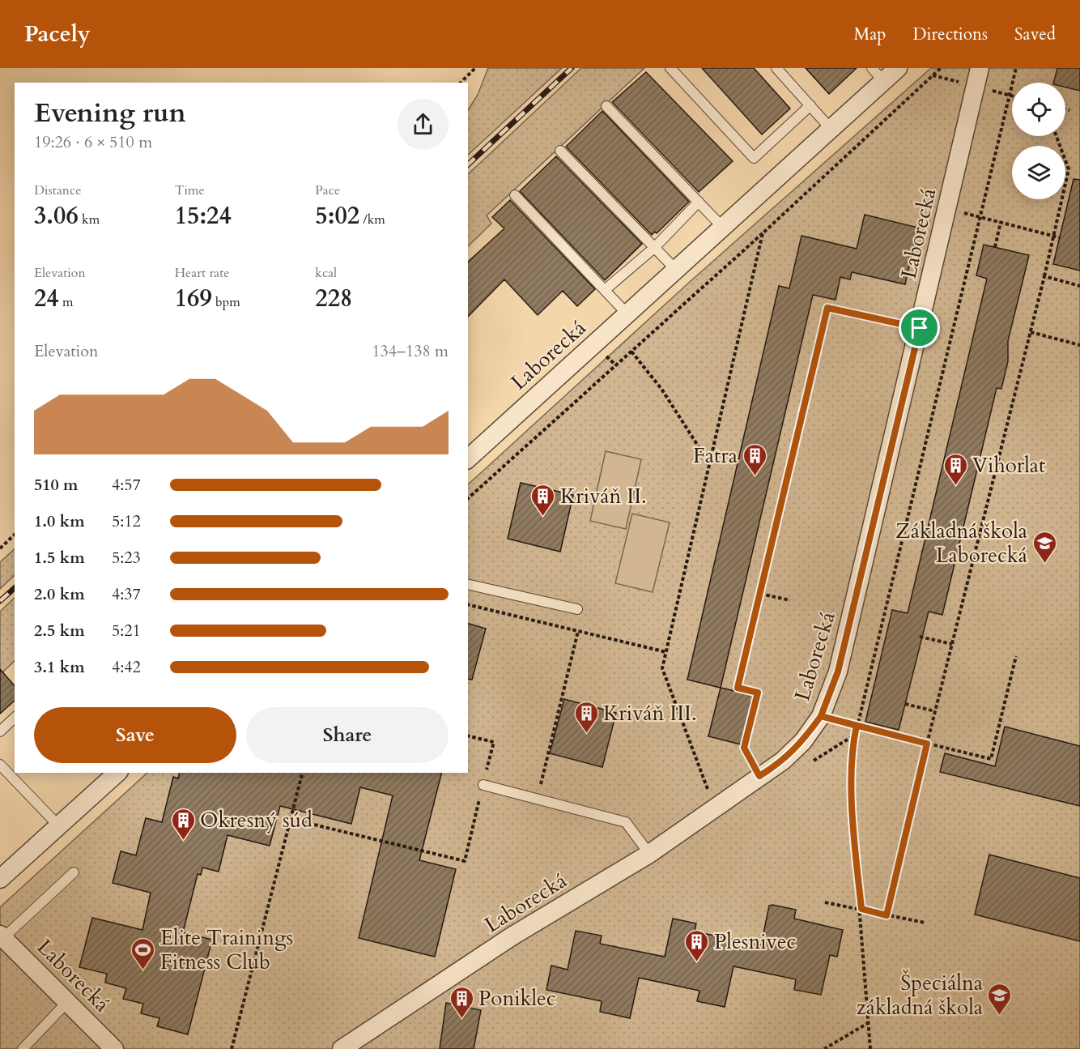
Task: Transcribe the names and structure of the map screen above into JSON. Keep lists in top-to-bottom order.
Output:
{
  "streets": {
    "street": ["Laborecká"]
  },
  "places": {
    "building": [
      "Fatra",
      "Vihorlat",
      "Kriváň II.",
      "Kriváň III.",
      "Okresný súd",
      "Plesnivec",
      "Poniklec"
    ],
    "school or university": ["Základná škola Laborecká", "Špeciálna základná škola"],
    "sports": ["Elite Trainings Fitness Club"]
  },
  "page": {
    "header": "Pacely",
    "nav": ["Map", "Directions", "Saved"],
    "heading": ["Evening run", "19:26 · 6 × 510 m"],
    "stats": [
      ["Distance", "3.06 km"],
      ["Time", "15:24"],
      ["Pace", "5:02 /km"],
      ["Elevation", "24 m"],
      ["Heart rate", "169 bpm"],
      ["kcal", "228"]
    ],
    "chart": ["Elevation", "134–138 m"],
    "list": [
      {
        "name": "510 m",
        "note": "4:57"
      },
      {
        "name": "1.0 km",
        "note": "5:12"
      },
      {
        "name": "1.5 km",
        "note": "5:23"
      },
      {
        "name": "2.0 km",
        "note": "4:37"
      },
      {
        "name": "2.5 km",
        "note": "5:21"
      },
      {
        "name": "3.1 km",
        "note": "4:42"
      }
    ],
    "buttons": ["Save", "Share"]
  }
}
